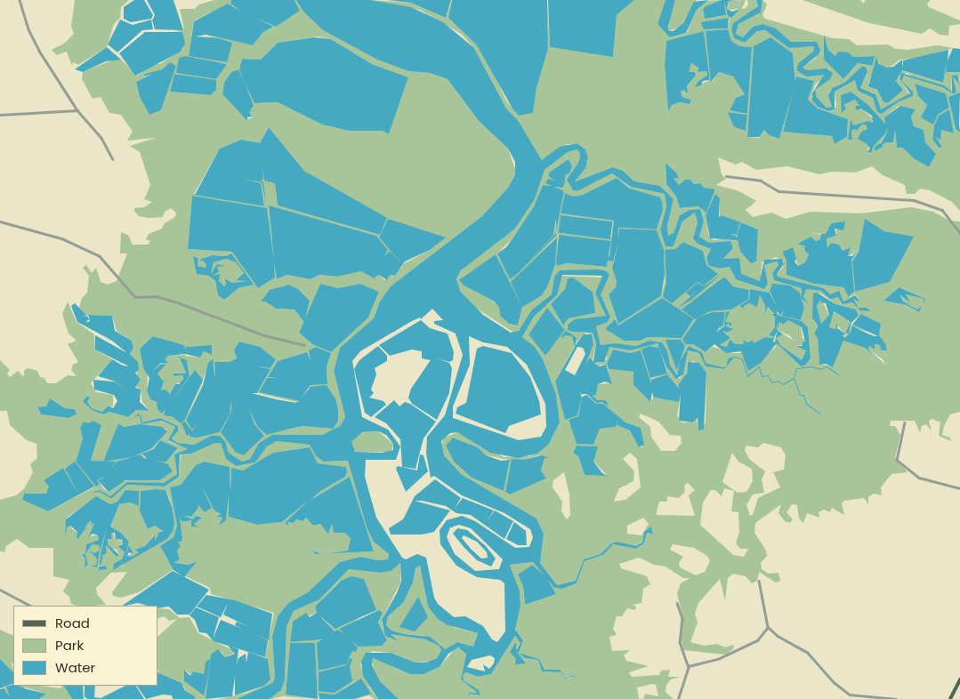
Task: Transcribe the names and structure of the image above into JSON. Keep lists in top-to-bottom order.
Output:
{
  "legend": ["Road", "Park", "Water"]
}
